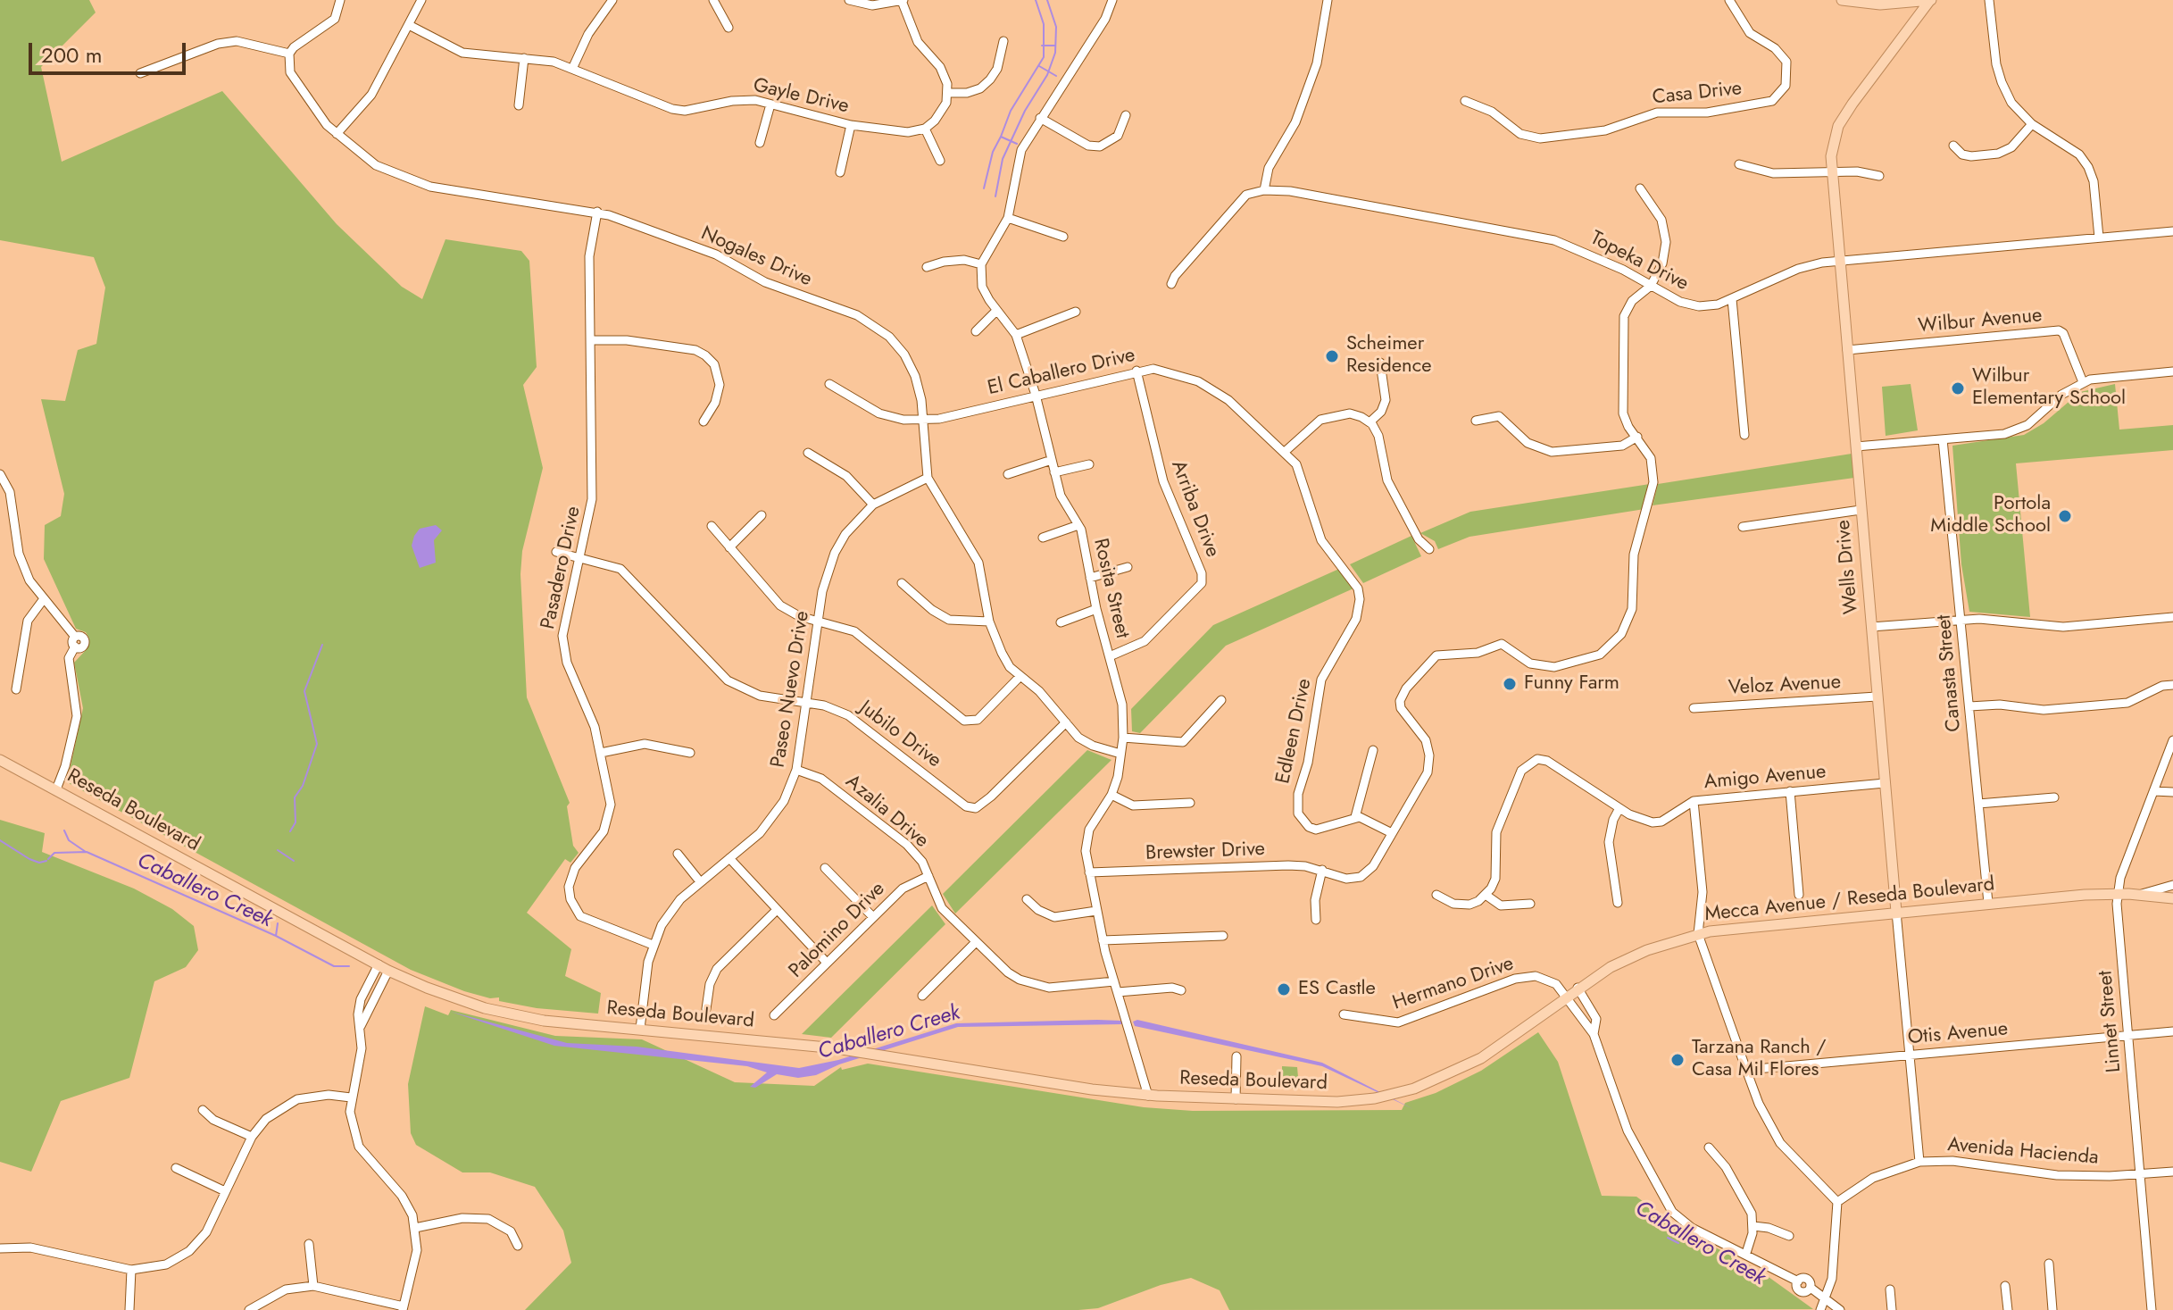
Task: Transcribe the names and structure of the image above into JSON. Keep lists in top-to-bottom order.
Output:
{
  "streets": {
    "main road": ["Wells Drive", "Reseda Boulevard", "Mecca Avenue / Reseda Boulevard"],
    "street": [
      "Casa Drive",
      "Gayle Drive",
      "Nogales Drive",
      "Topeka Drive",
      "Wilbur Avenue",
      "El Caballero Drive",
      "Arriba Drive",
      "Pasadero Drive",
      "Rosita Street",
      "Canasta Street",
      "Veloz Avenue",
      "Paseo Nuevo Drive",
      "Edleen Drive",
      "Jubilo Drive",
      "Amigo Avenue",
      "Azalia Drive",
      "Brewster Drive",
      "Palomino Drive",
      "Hermano Drive",
      "Linnet Street",
      "Otis Avenue",
      "Avenida Hacienda"
    ]
  },
  "crossings": [
    ["Nogales Drive", "El Caballero Drive"],
    ["Nogales Drive", "Pasadero Drive"],
    ["Nogales Drive", "Rosita Street"],
    ["Nogales Drive", "Paseo Nuevo Drive"],
    ["Nogales Drive", "Jubilo Drive"],
    ["Topeka Drive", "Wells Drive"],
    ["Topeka Drive", "Brewster Drive"],
    ["Wilbur Avenue", "Wells Drive"],
    ["El Caballero Drive", "Arriba Drive"],
    ["El Caballero Drive", "Rosita Street"],
    ["El Caballero Drive", "Edleen Drive"],
    ["Arriba Drive", "Rosita Street"],
    ["Wells Drive", "Veloz Avenue"],
    ["Wells Drive", "Amigo Avenue"],
    ["Wells Drive", "Mecca Avenue / Reseda Boulevard"],
    ["Wells Drive", "Otis Avenue"],
    ["Wells Drive", "Avenida Hacienda"],
    ["Pasadero Drive", "Paseo Nuevo Drive"],
    ["Pasadero Drive", "Jubilo Drive"],
    ["Rosita Street", "Reseda Boulevard"],
    ["Rosita Street", "Azalia Drive"],
    ["Rosita Street", "Brewster Drive"],
    ["Canasta Street", "Mecca Avenue / Reseda Boulevard"],
    ["Paseo Nuevo Drive", "Jubilo Drive"],
    ["Paseo Nuevo Drive", "Reseda Boulevard"],
    ["Paseo Nuevo Drive", "Azalia Drive"],
    ["Reseda Boulevard", "Mecca Avenue / Reseda Boulevard"],
    ["Azalia Drive", "Palomino Drive"],
    ["Mecca Avenue / Reseda Boulevard", "Hermano Drive"],
    ["Mecca Avenue / Reseda Boulevard", "Linnet Street"],
    ["Linnet Street", "Otis Avenue"],
    ["Linnet Street", "Avenida Hacienda"]
  ],
  "water": ["Caballero Creek"],
  "places": [
    "Scheimer Residence",
    "Wilbur Elementary School",
    "Portola Middle School",
    "Funny Farm",
    "ES Castle",
    "Tarzana Ranch / Casa Mil Flores"
  ],
  "scale_bar": "200 m"
}
